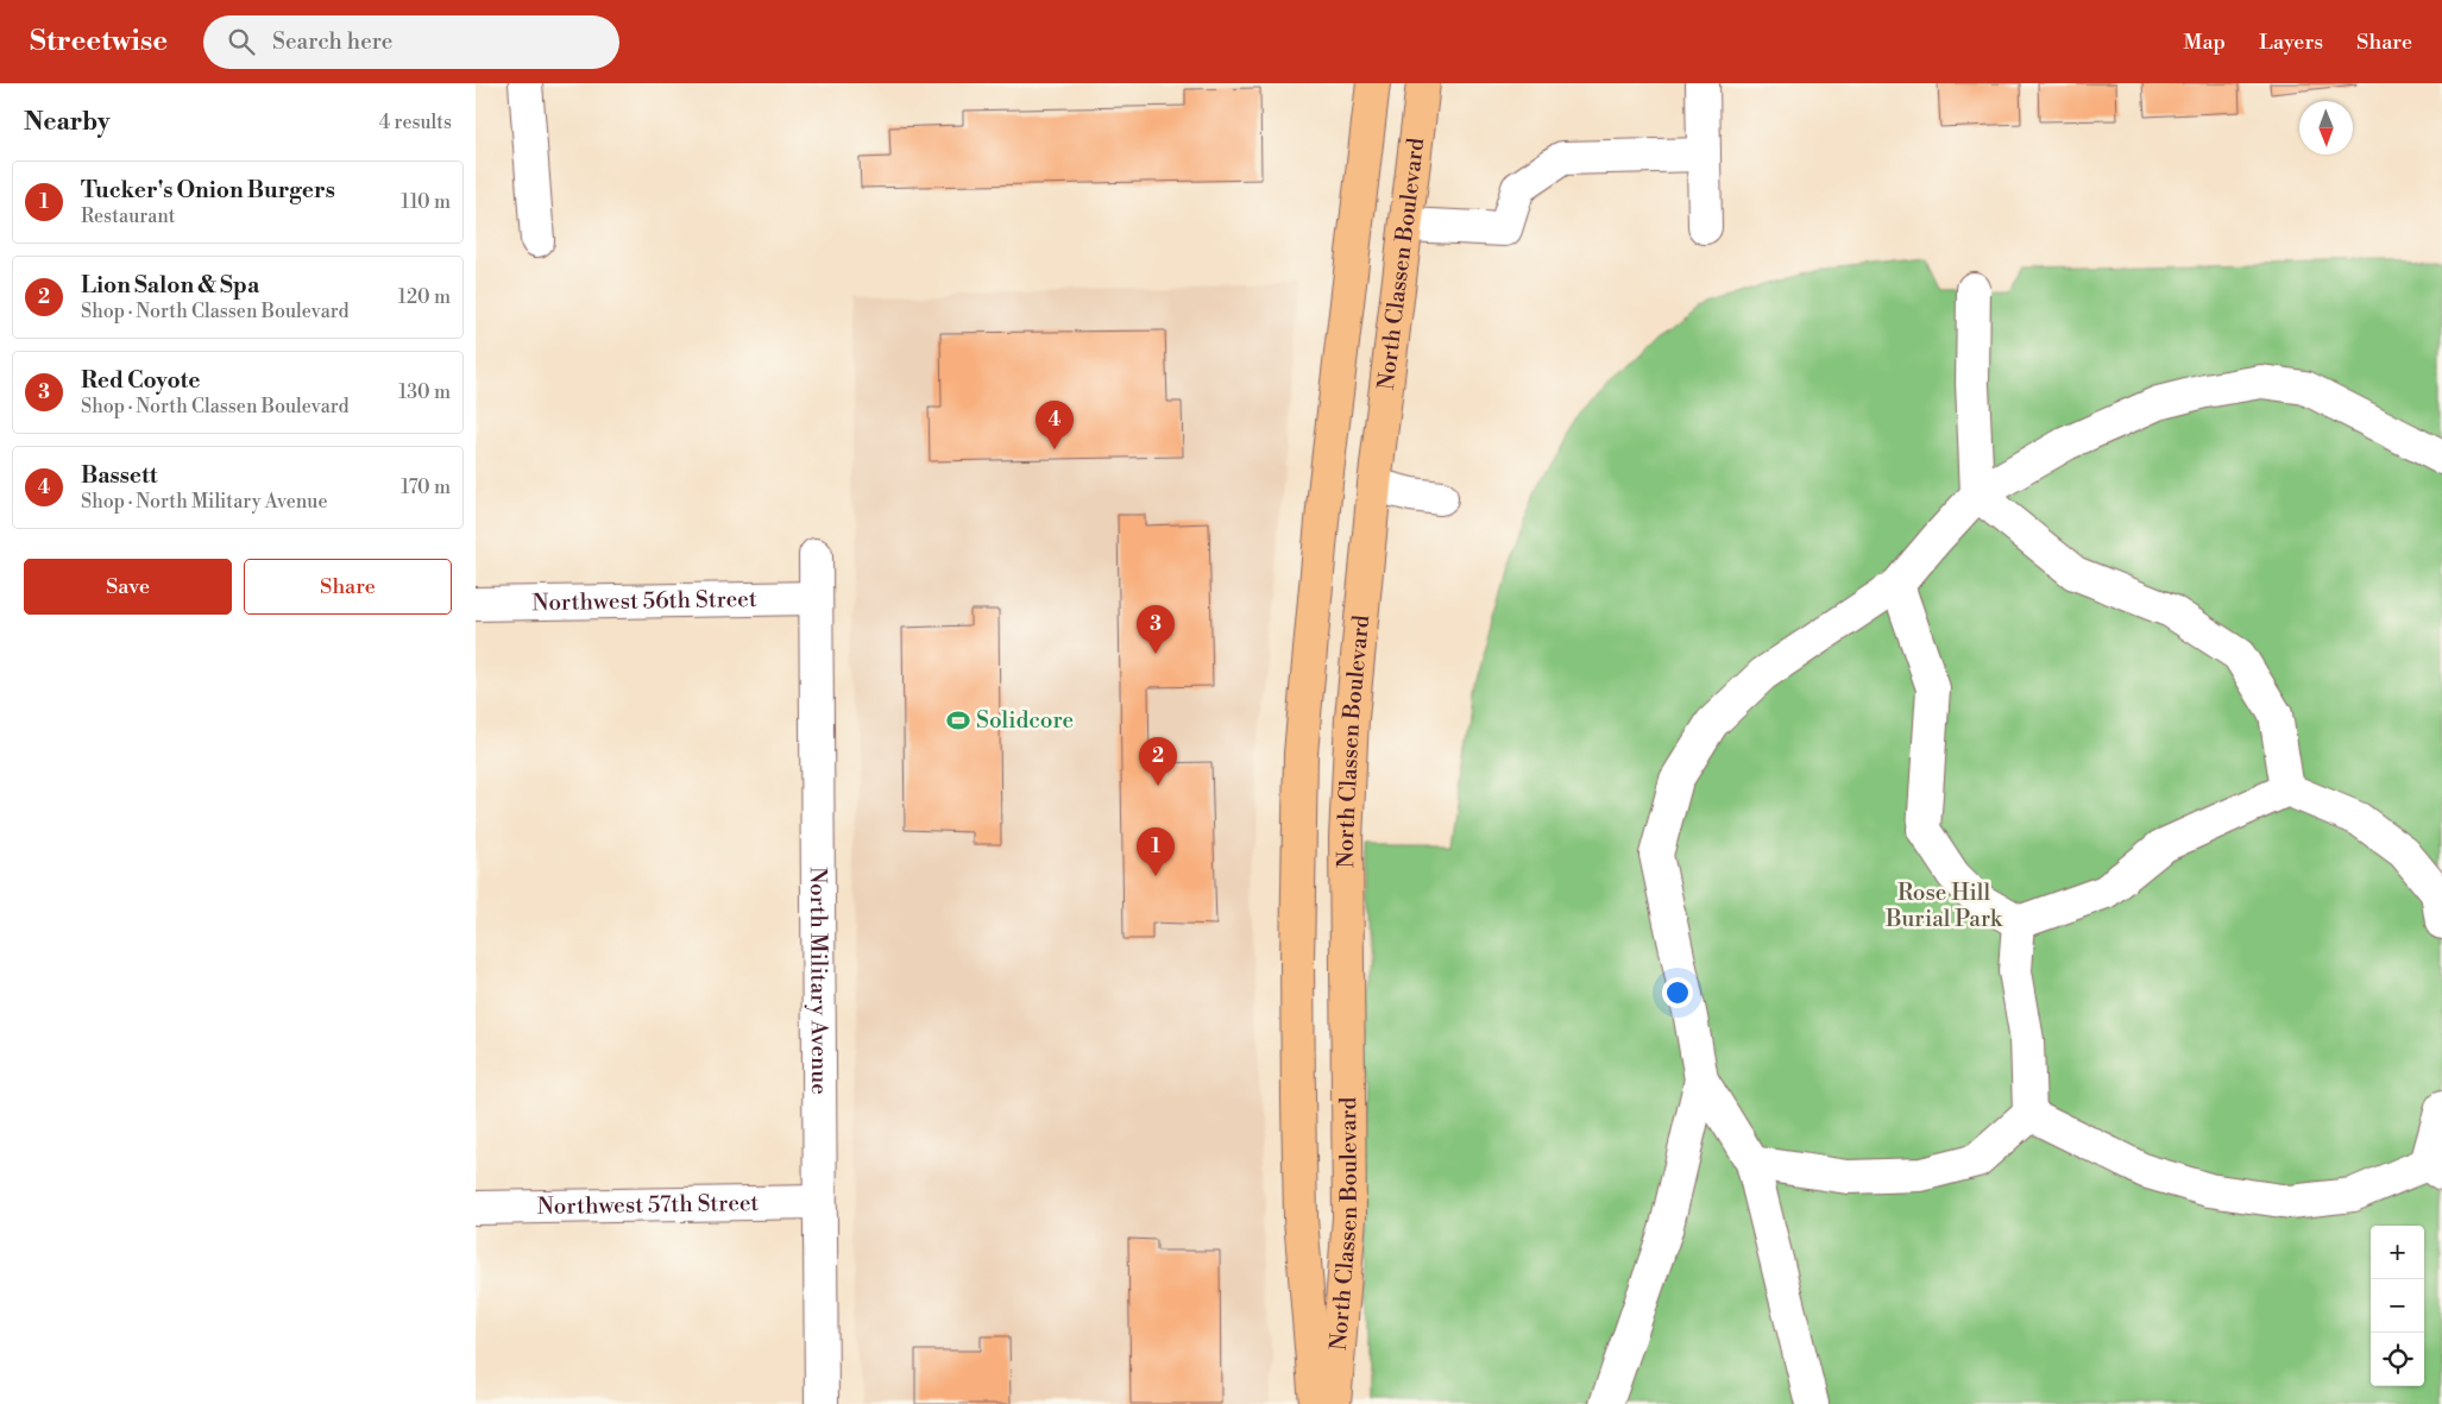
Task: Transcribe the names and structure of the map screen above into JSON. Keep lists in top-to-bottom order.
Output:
{
  "streets": {
    "main road": ["North Classen Boulevard"],
    "street": ["Northwest 56th Street", "North Military Avenue", "Northwest 57th Street"]
  },
  "crossings": [
    ["Northwest 56th Street", "North Military Avenue"],
    ["North Military Avenue", "Northwest 57th Street"]
  ],
  "parks": ["Rose Hill Burial Park"],
  "places": {
    "sports": ["Solidcore"]
  },
  "north": "bottom",
  "page": {
    "header": "Streetwise",
    "search": "Search here",
    "nav": ["Map", "Layers", "Share"],
    "heading": ["Nearby", "4 results"],
    "list": [
      {
        "mark": "1",
        "name": "Tucker's Onion Burgers",
        "note": "Restaurant",
        "value": "110 m"
      },
      {
        "mark": "2",
        "name": "Lion Salon & Spa",
        "note": "Shop · North Classen Boulevard",
        "value": "120 m"
      },
      {
        "mark": "3",
        "name": "Red Coyote",
        "note": "Shop · North Classen Boulevard",
        "value": "130 m"
      },
      {
        "mark": "4",
        "name": "Bassett",
        "note": "Shop · North Military Avenue",
        "value": "170 m"
      }
    ],
    "pins": [
      "4",
      "3",
      "2",
      "1"
    ],
    "buttons": ["Save", "Share"],
    "map_buttons": ["+", "−"]
  }
}
